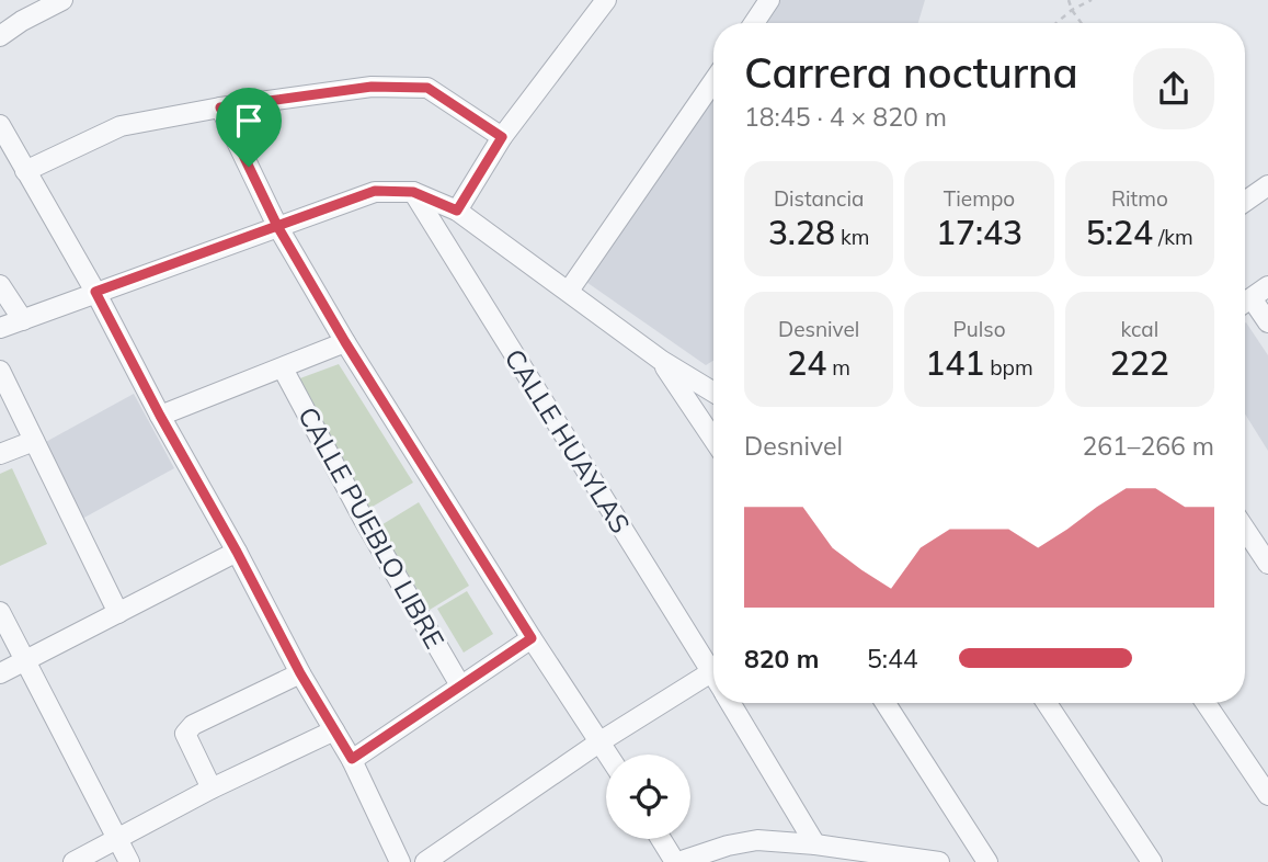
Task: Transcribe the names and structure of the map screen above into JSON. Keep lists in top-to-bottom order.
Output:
{
  "streets": {
    "street": ["CALLE HUAYLAS", "CALLE PUEBLO LIBRE"]
  },
  "page": {
    "heading": ["Carrera nocturna", "18:45 · 4 × 820 m"],
    "stats": [
      ["Distancia", "3.28 km"],
      ["Tiempo", "17:43"],
      ["Ritmo", "5:24 /km"],
      ["Desnivel", "24 m"],
      ["Pulso", "141 bpm"],
      ["kcal", "222"]
    ],
    "chart": ["Desnivel", "261–266 m"],
    "list": [
      {
        "name": "820 m",
        "note": "5:44"
      }
    ]
  }
}
